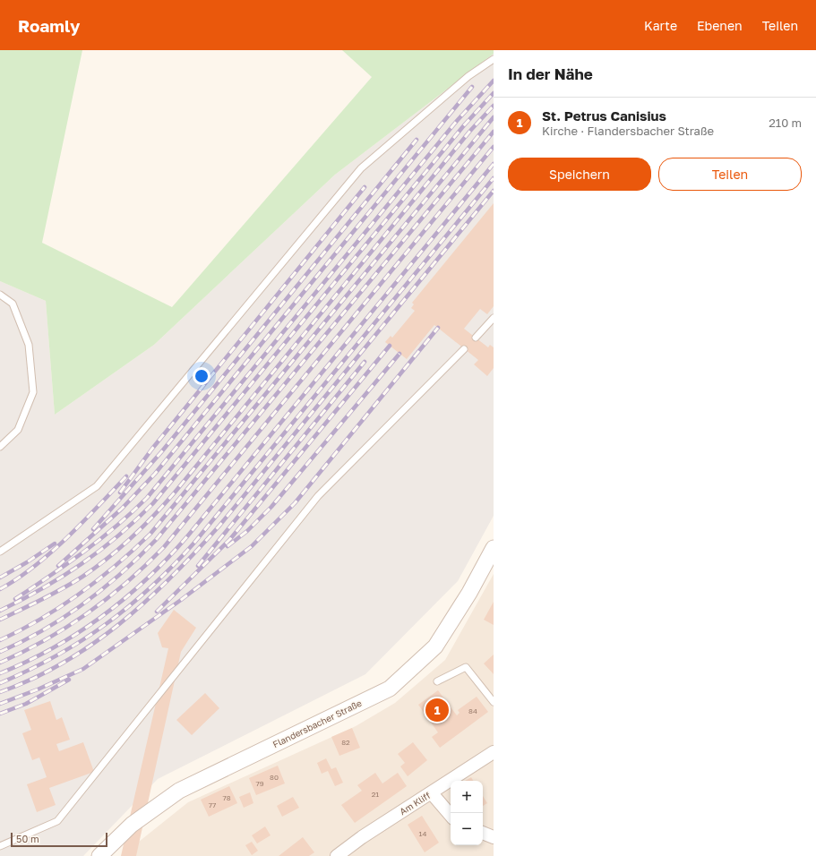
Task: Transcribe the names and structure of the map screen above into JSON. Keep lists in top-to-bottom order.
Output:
{
  "streets": {
    "street": ["Flandersbacher Straße", "Am Kliff"]
  },
  "house_numbers": [
    "84",
    "82",
    "80",
    "79",
    "21",
    "78",
    "77",
    "14"
  ],
  "scale_bar": "50 m",
  "page": {
    "header": "Roamly",
    "nav": ["Karte", "Ebenen", "Teilen"],
    "heading": "In der Nähe",
    "list": [
      {
        "mark": "1",
        "name": "St. Petrus Canisius",
        "note": "Kirche · Flandersbacher Straße",
        "value": "210 m"
      }
    ],
    "buttons": ["Speichern", "Teilen"],
    "pins": "1",
    "map_buttons": ["+", "−"],
    "scale": "50 m"
  }
}
